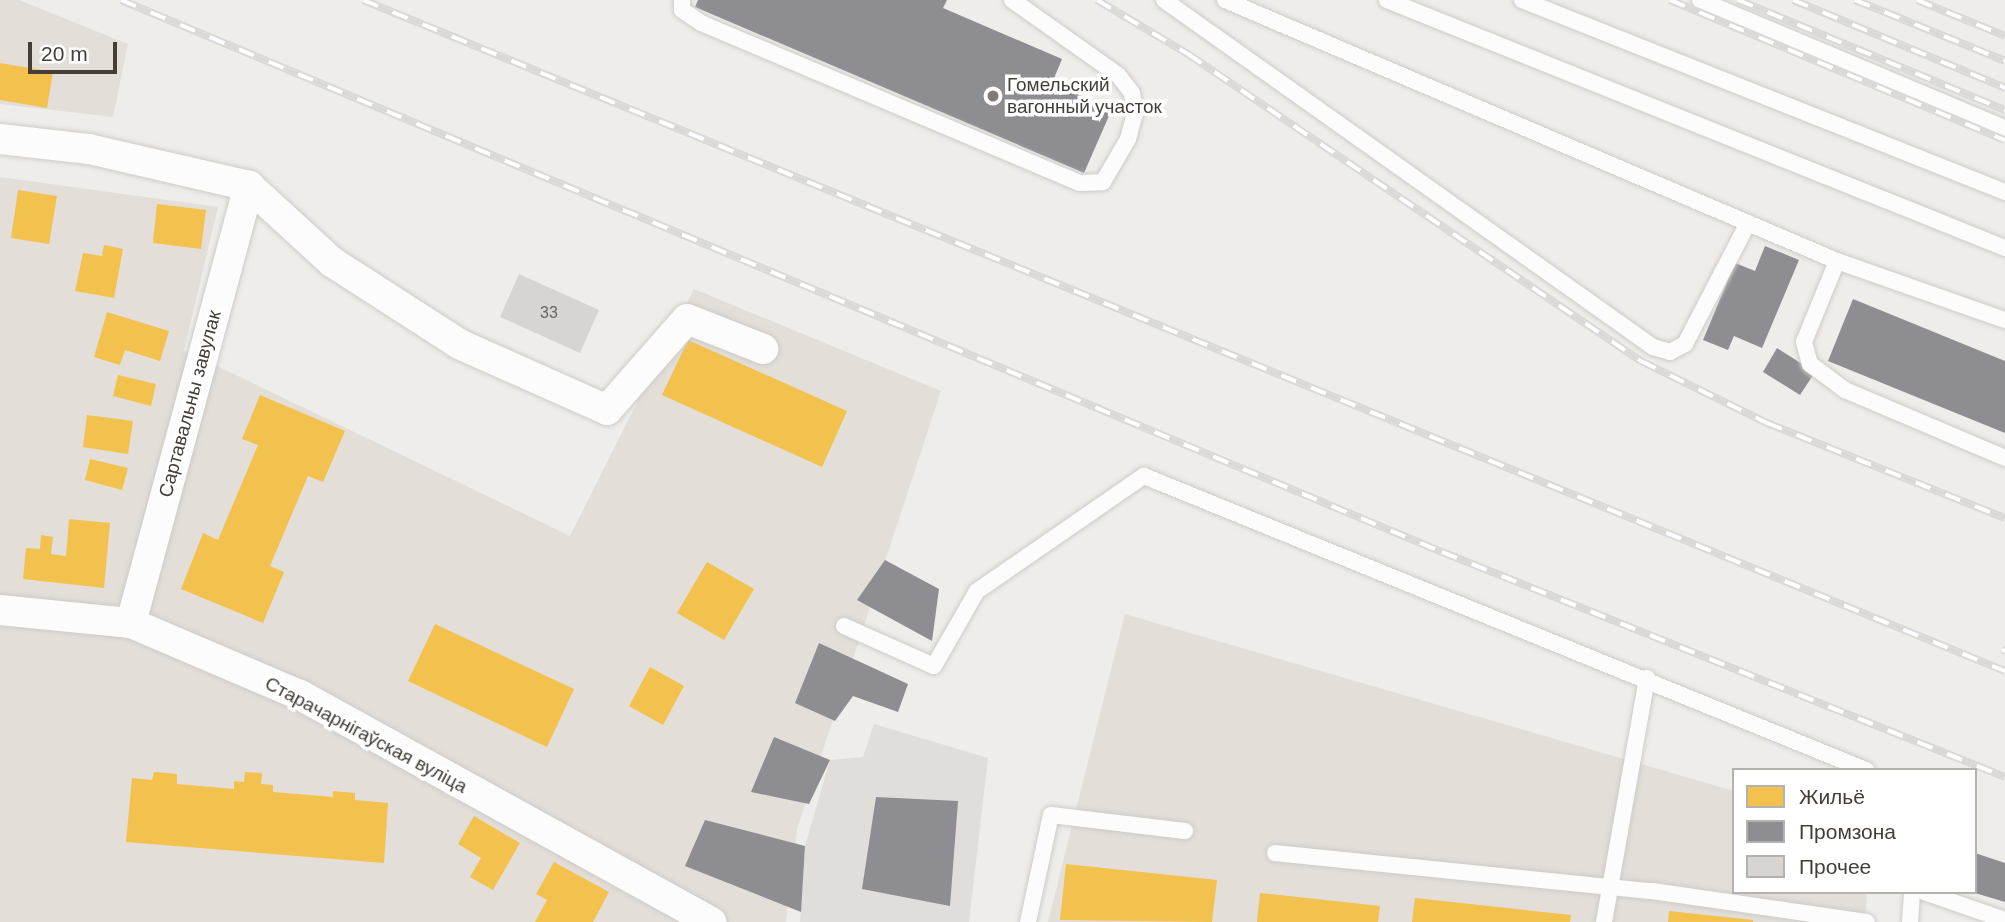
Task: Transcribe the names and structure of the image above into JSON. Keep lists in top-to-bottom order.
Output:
{
  "streets": {
    "street": ["Сартавальны завулак", "Старачарнігаўская вуліца"]
  },
  "crossings": [
    ["Сартавальны завулак", "Старачарнігаўская вуліца"]
  ],
  "places": ["Гомельский вагонный участок"],
  "house_numbers": ["33"],
  "legend": ["Жильё", "Промзона", "Прочее"],
  "scale_bar": "20 m"
}
